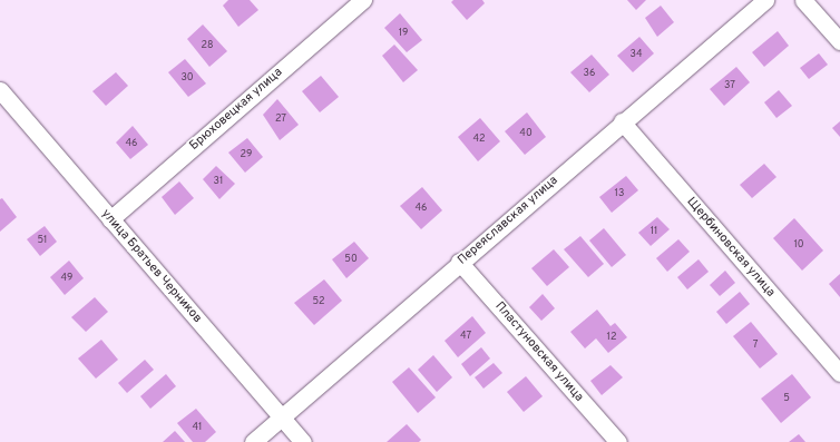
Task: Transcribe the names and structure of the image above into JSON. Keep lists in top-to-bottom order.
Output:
{
  "streets": {
    "street": [
      "Брюховецкая улица",
      "Переяславская улица",
      "Щербиновская улица",
      "улица Братьев Черников",
      "Пластуновская улица"
    ]
  },
  "crossings": [
    ["Брюховецкая улица", "улица Братьев Черников"],
    ["Переяславская улица", "Щербиновская улица"],
    ["Переяславская улица", "улица Братьев Черников"],
    ["Переяславская улица", "Пластуновская улица"]
  ],
  "house_numbers": [
    "19",
    "28",
    "34",
    "36",
    "30",
    "37",
    "27",
    "40",
    "42",
    "46",
    "29",
    "31",
    "13",
    "46",
    "11",
    "51",
    "10",
    "50",
    "49",
    "52",
    "47",
    "12",
    "7",
    "5",
    "41"
  ]
}
